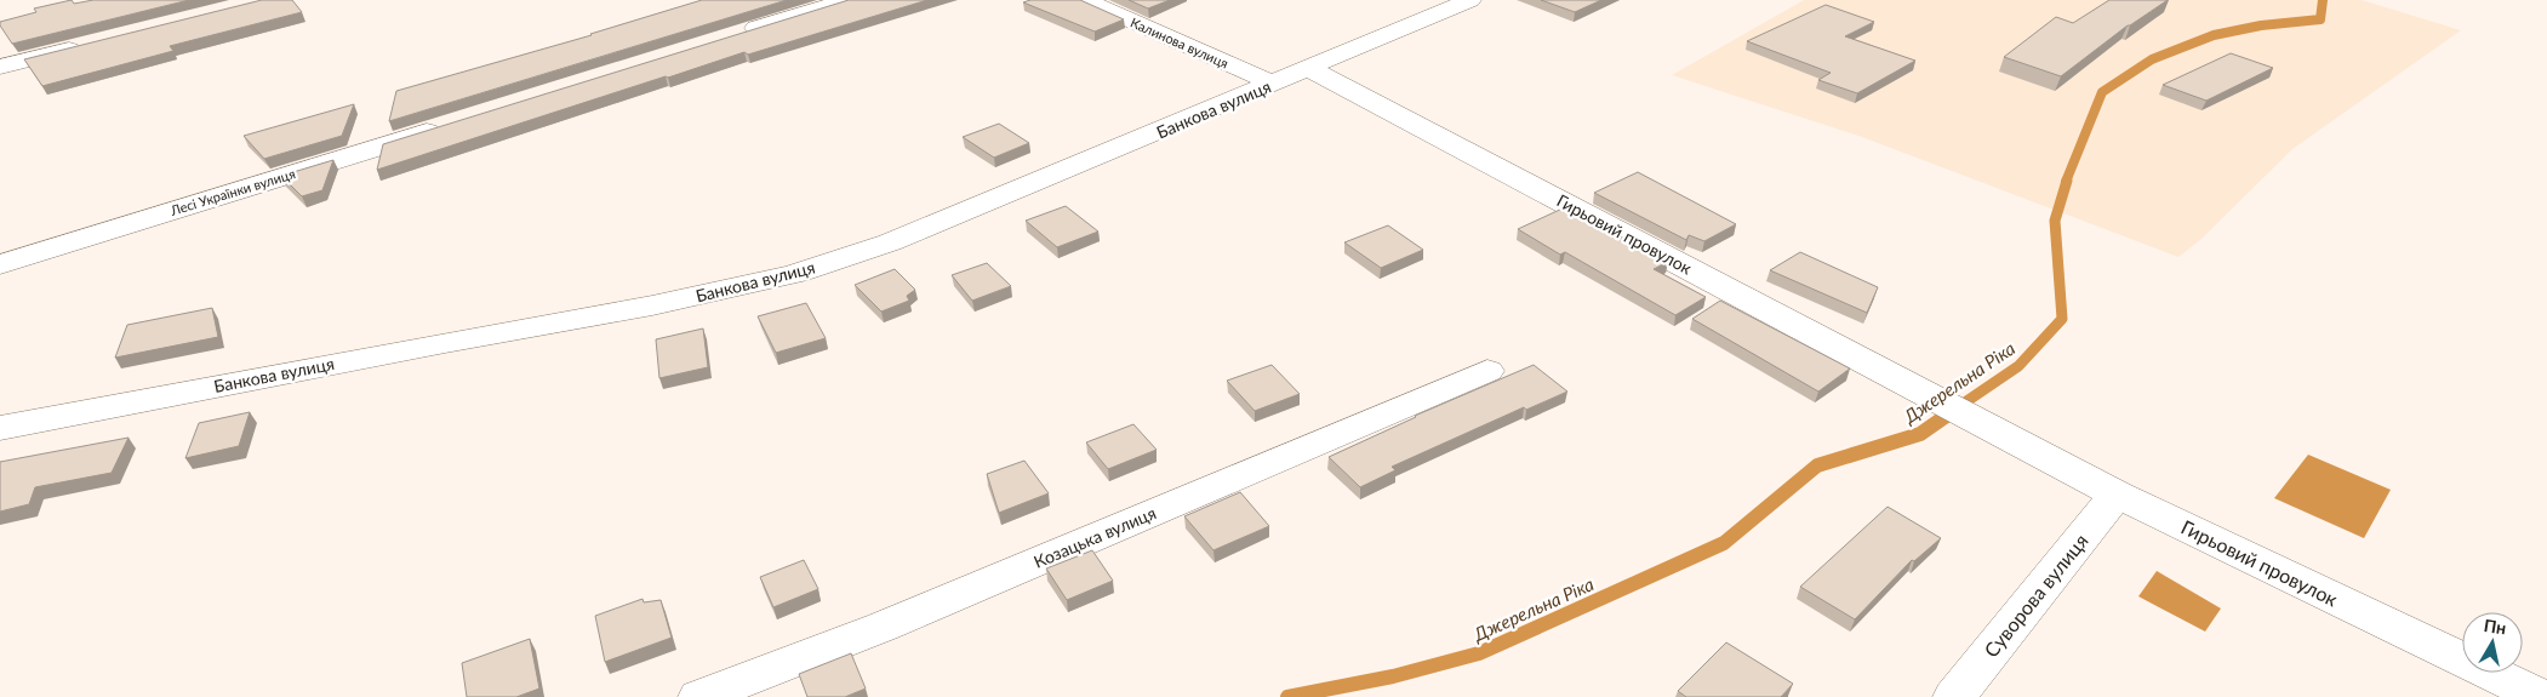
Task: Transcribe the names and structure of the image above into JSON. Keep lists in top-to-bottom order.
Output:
{
  "streets": {
    "street": [
      "Калинова вулиця",
      "Банкова вулиця",
      "Лесі Українки вулиця",
      "Гирьовий провулок",
      "Козацька вулиця",
      "Суворова вулиця"
    ]
  },
  "crossings": [
    ["Калинова вулиця", "Банкова вулиця"],
    ["Банкова вулиця", "Гирьовий провулок"],
    ["Гирьовий провулок", "Суворова вулиця"]
  ],
  "water": ["Джерельна Ріка"],
  "north": "top"
}
